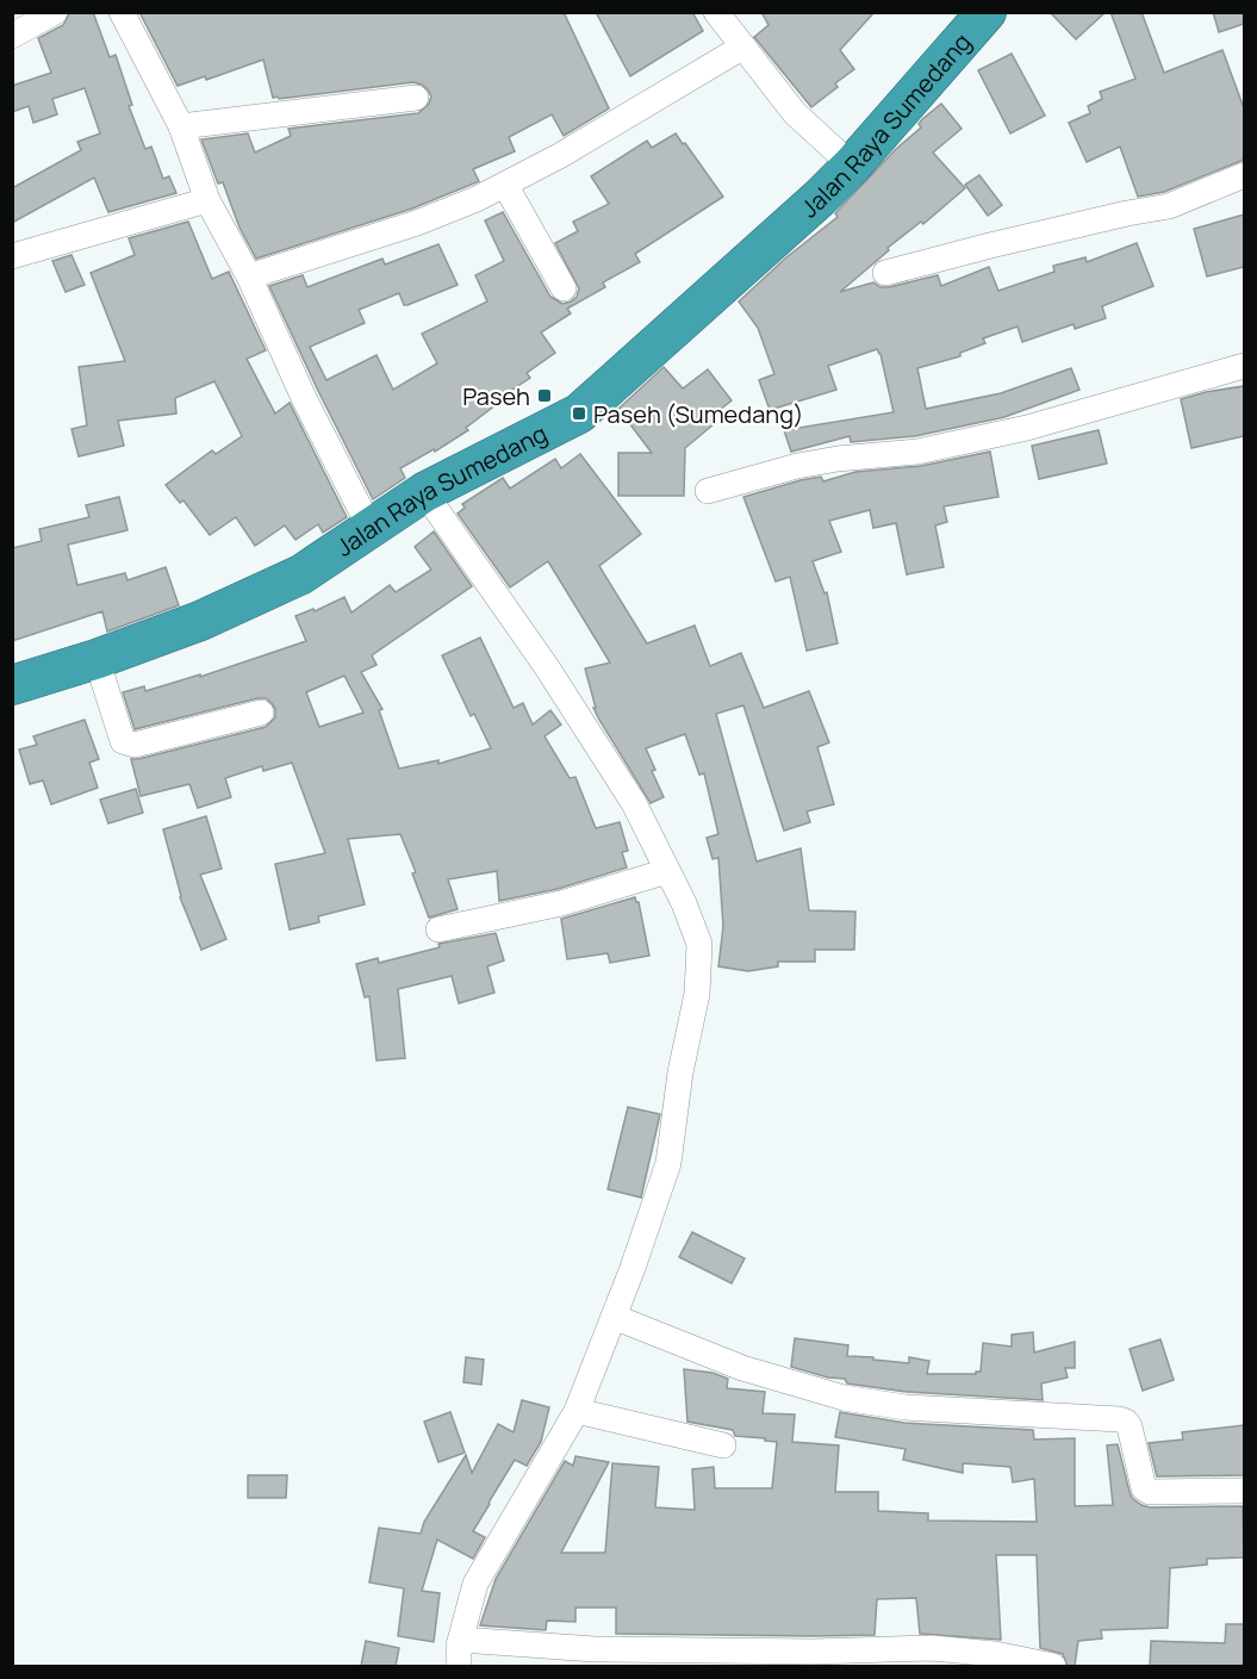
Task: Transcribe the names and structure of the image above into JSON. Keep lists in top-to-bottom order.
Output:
{
  "streets": {
    "highway": ["Jalan Raya Sumedang"]
  },
  "places": {
    "transit": ["Paseh", "Paseh (Sumedang)"]
  }
}
